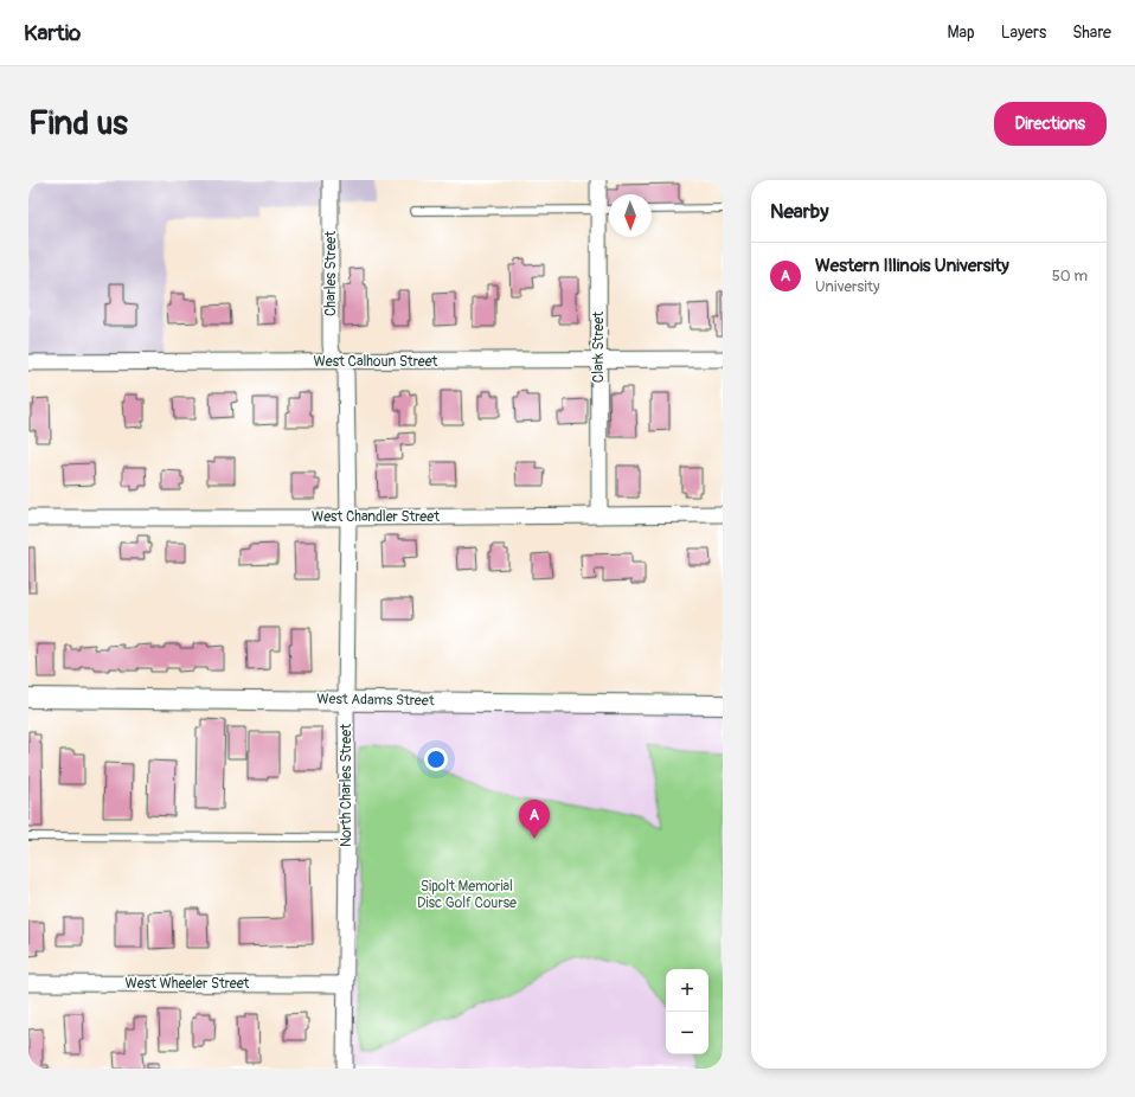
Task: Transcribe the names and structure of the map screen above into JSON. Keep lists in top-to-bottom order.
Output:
{
  "streets": {
    "street": [
      "Charles Street",
      "Clark Street",
      "West Calhoun Street",
      "West Chandler Street",
      "West Adams Street",
      "North Charles Street",
      "West Wheeler Street"
    ]
  },
  "crossings": [
    ["Charles Street", "West Calhoun Street"],
    ["Charles Street", "North Charles Street"],
    ["Clark Street", "West Calhoun Street"],
    ["Clark Street", "West Chandler Street"],
    ["West Calhoun Street", "North Charles Street"],
    ["West Chandler Street", "North Charles Street"],
    ["West Adams Street", "North Charles Street"],
    ["North Charles Street", "West Wheeler Street"]
  ],
  "parks": ["Sipolt Memorial Disc Golf Course"],
  "north": "bottom",
  "page": {
    "header": "Kartio",
    "nav": ["Map", "Layers", "Share"],
    "buttons": "Directions",
    "title": "Find us",
    "heading": "Nearby",
    "list": [
      {
        "mark": "A",
        "name": "Western Illinois University",
        "note": "University",
        "value": "50 m"
      }
    ],
    "pins": "A",
    "map_buttons": ["+", "−"]
  }
}
